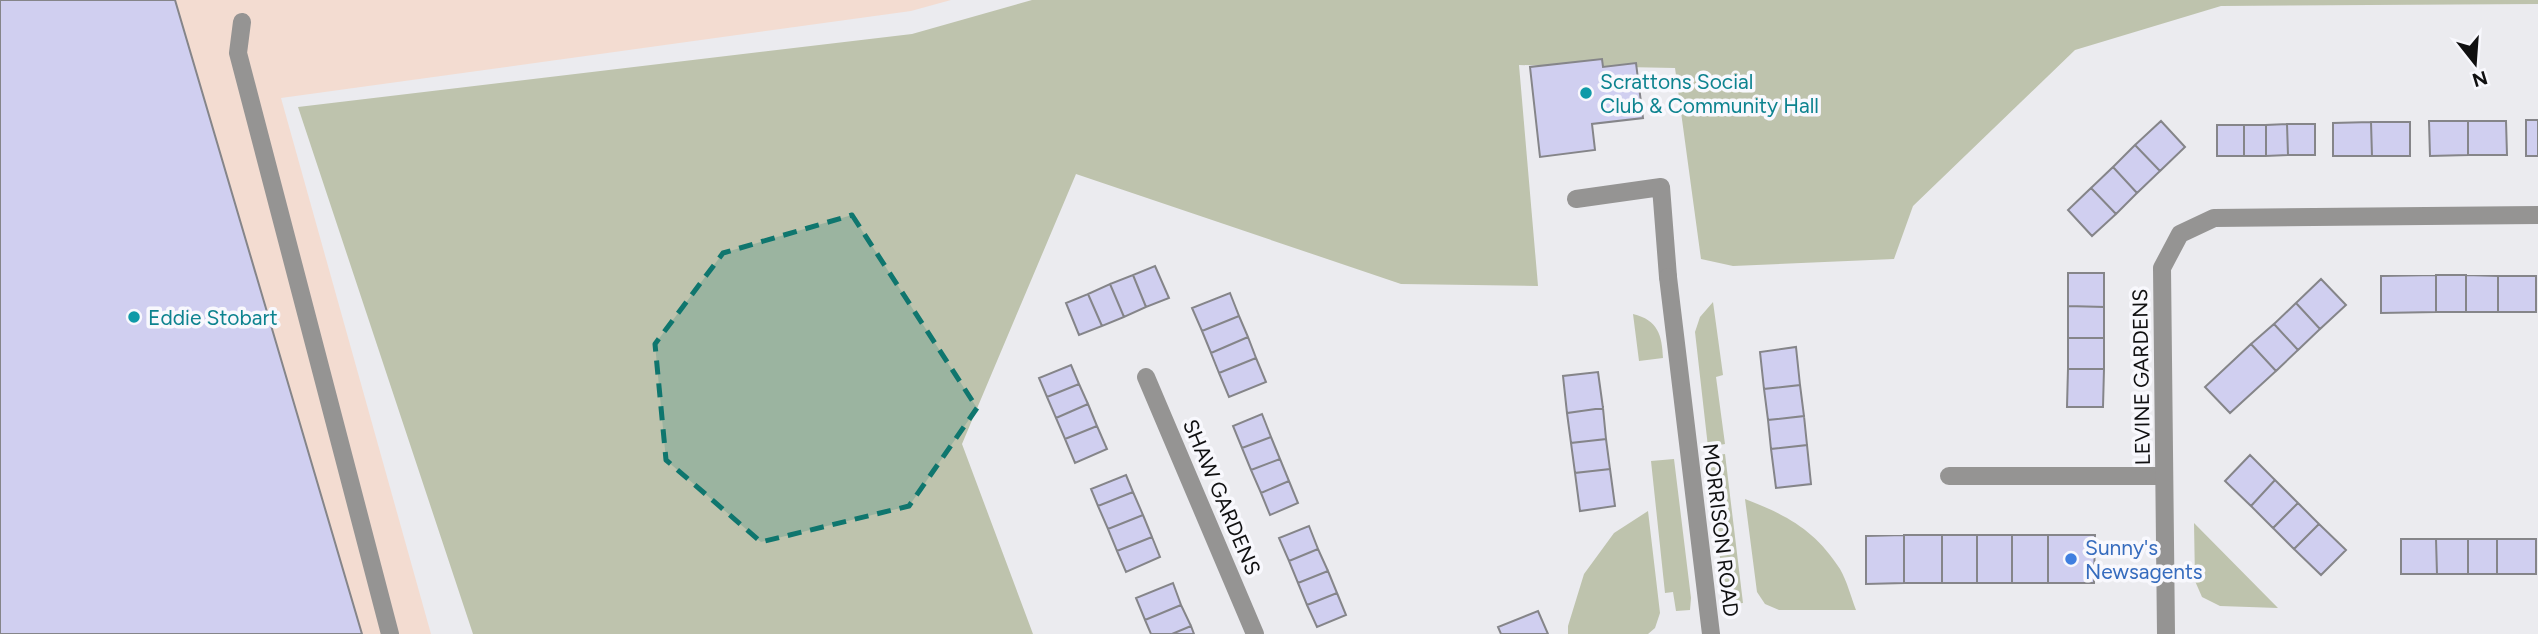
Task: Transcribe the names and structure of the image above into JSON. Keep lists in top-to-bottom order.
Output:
{
  "streets": {
    "street": ["LEVINE GARDENS", "SHAW GARDENS", "MORRISON ROAD"]
  },
  "places": ["Scrattons Social Club & Community Hall", "Eddie Stobart", "Sunny's Newsagents"],
  "north": "bottom"
}
